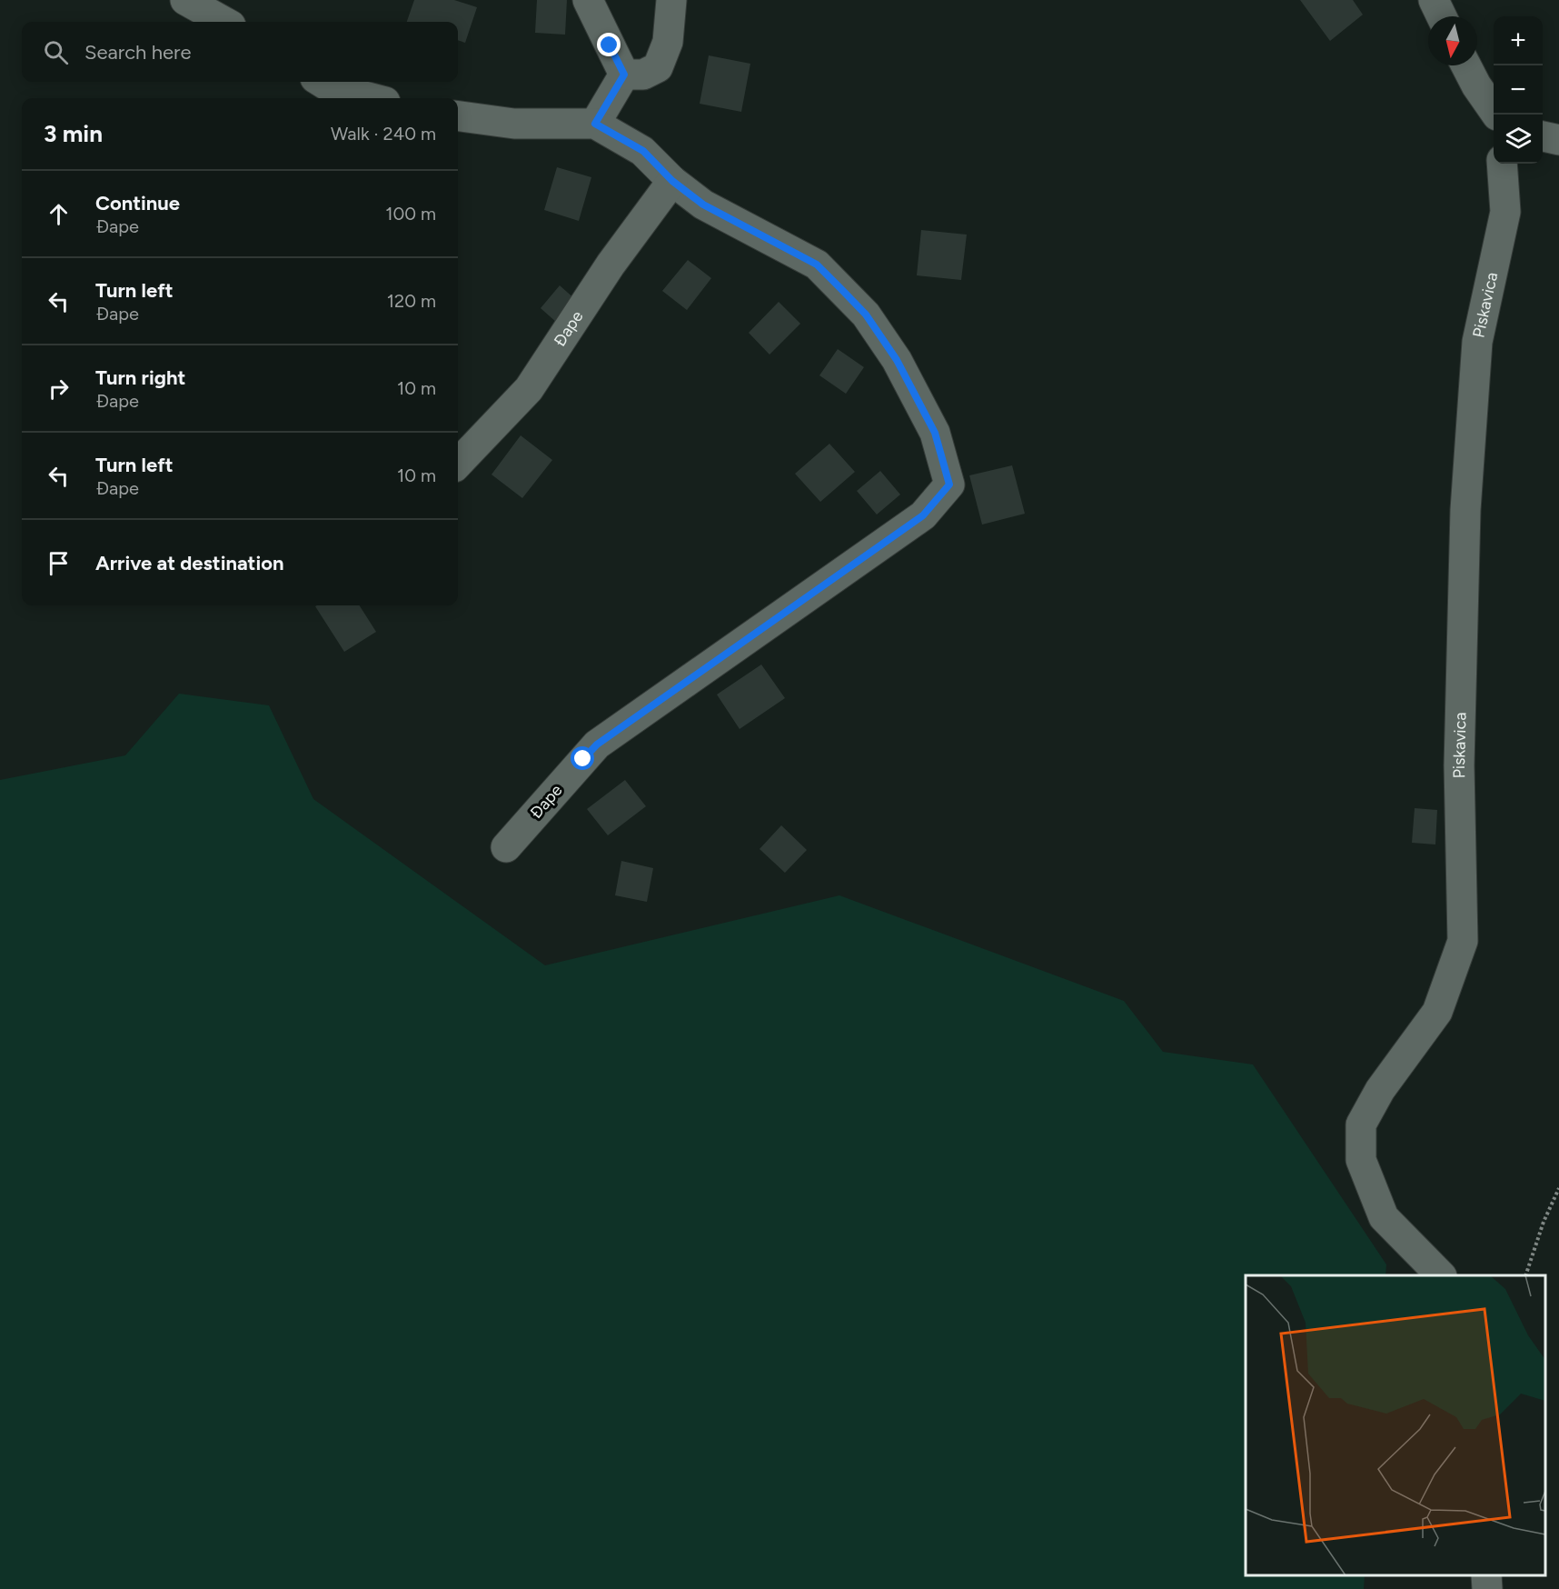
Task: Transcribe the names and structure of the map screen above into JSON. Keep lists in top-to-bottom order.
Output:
{
  "streets": {
    "street": ["Piskavica", "Đape"]
  },
  "north": "bottom",
  "page": {
    "map_buttons": ["+", "−"],
    "search": "Search here",
    "heading": ["3 min", "Walk · 240 m"],
    "list": [
      ["Continue", "Đape", "100 m"],
      ["Turn left", "Đape", "120 m"],
      ["Turn right", "Đape", "10 m"],
      ["Turn left", "Đape", "10 m"],
      "Arrive at destination"
    ]
  }
}
